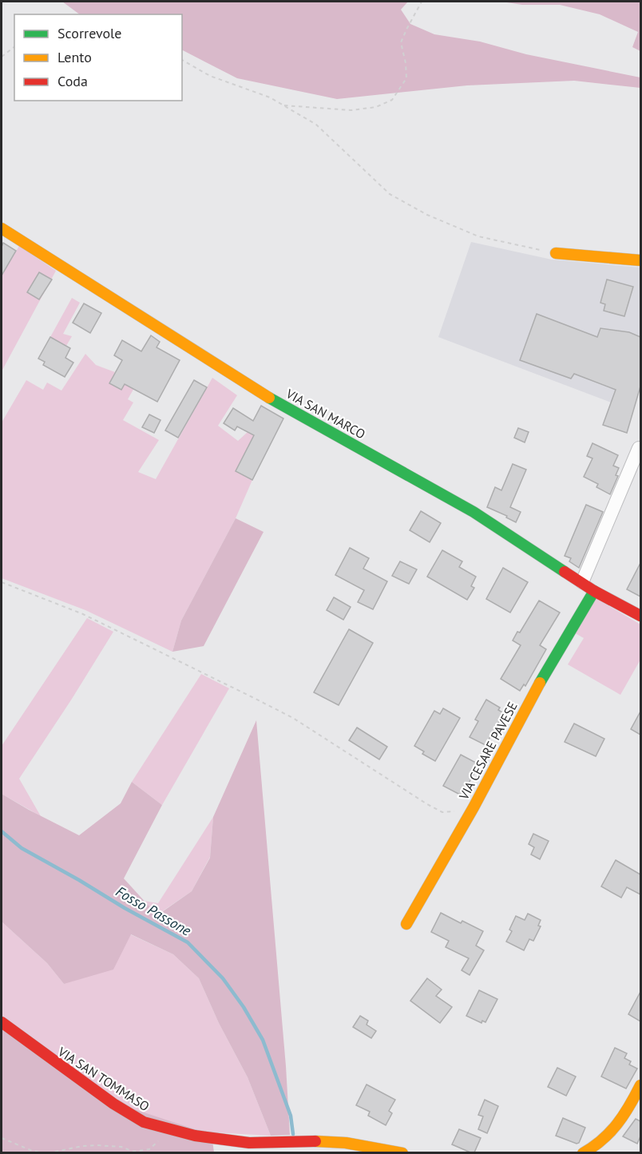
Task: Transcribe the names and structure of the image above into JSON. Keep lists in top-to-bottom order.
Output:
{
  "streets": {
    "street": ["VIA SAN MARCO", "VIA CESARE PAVESE", "VIA SAN TOMMASO"]
  },
  "crossings": [
    ["VIA SAN MARCO", "VIA CESARE PAVESE"]
  ],
  "water": ["Fosso Passone"],
  "legend": ["Scorrevole", "Lento", "Coda"]
}
